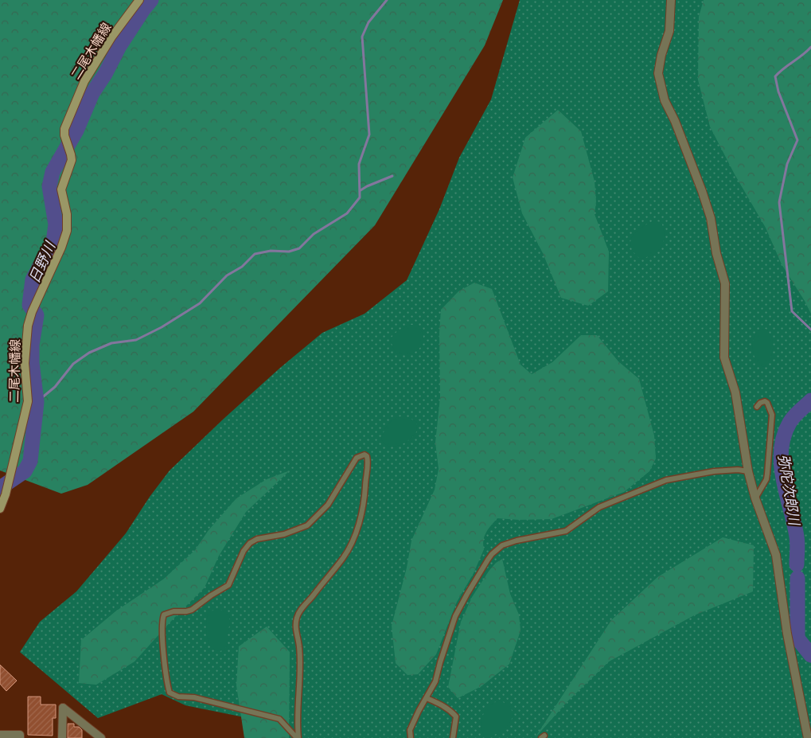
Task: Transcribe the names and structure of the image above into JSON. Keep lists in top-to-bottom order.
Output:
{
  "streets": {
    "main road": ["二尾木幡線"]
  },
  "water": ["日野川", "弥陀次郎川"]
}
